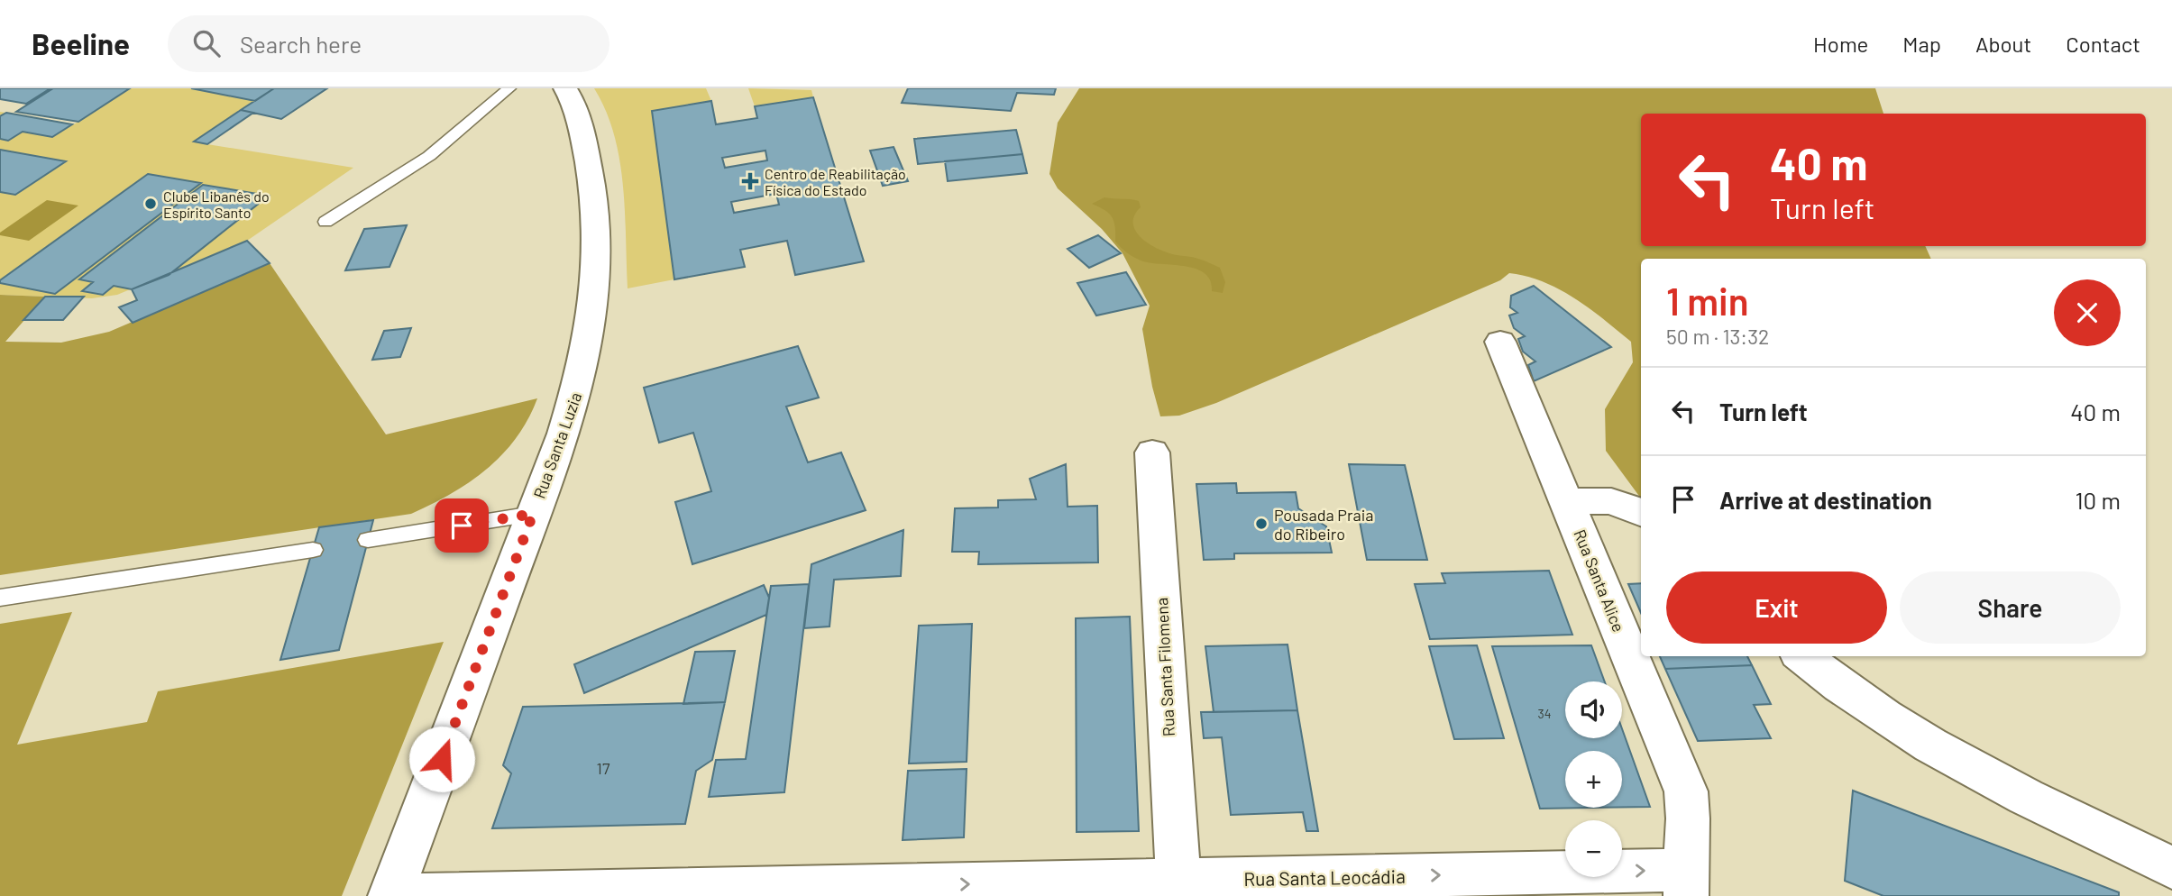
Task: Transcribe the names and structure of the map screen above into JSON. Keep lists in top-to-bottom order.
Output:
{
  "streets": {
    "street": [
      "Rua Santa Luzia",
      "Rua Santa Alice",
      "Rua Santa Filomena",
      "Rua Santa Leocádia"
    ]
  },
  "crossings": [
    ["Rua Santa Alice", "Rua Santa Leocádia"],
    ["Rua Santa Filomena", "Rua Santa Leocádia"]
  ],
  "one_way": ["Rua Santa Leocádia"],
  "places": {
    "health": ["Centro de Reabilitação Física do Estado"],
    "other": ["Clube Libanês do Espírito Santo", "Pousada Praia do Ribeiro"]
  },
  "house_numbers": ["34", "17"],
  "page": {
    "header": "Beeline",
    "search": "Search here",
    "nav": [
      "Home",
      "Map",
      "About",
      "Contact"
    ],
    "turn": ["40 m", "Turn left"],
    "heading": ["1 min", "50 m · 13:32"],
    "list": [
      {
        "name": "Turn left",
        "value": "40 m"
      },
      {
        "name": "Arrive at destination",
        "value": "10 m"
      }
    ],
    "buttons": ["Exit", "Share"],
    "map_buttons": ["+", "−"]
  }
}
